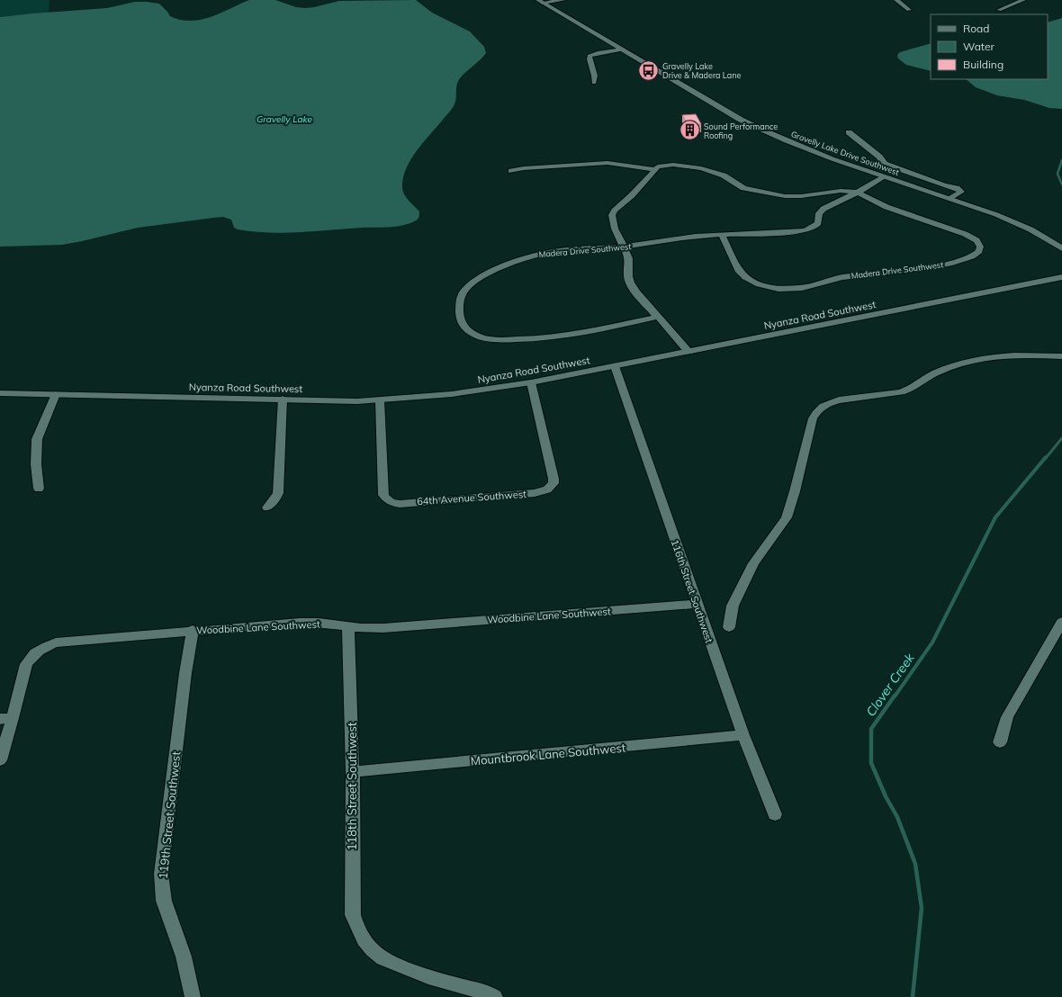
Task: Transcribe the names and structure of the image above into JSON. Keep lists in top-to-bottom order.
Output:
{
  "streets": {
    "street": [
      "Gravelly Lake Drive Southwest",
      "Madera Drive Southwest",
      "Nyanza Road Southwest",
      "64th Avenue Southwest",
      "116th Street Southwest",
      "Woodbine Lane Southwest",
      "Mountbrook Lane Southwest",
      "118th Street Southwest",
      "119th Street Southwest"
    ]
  },
  "crossings": [
    ["Gravelly Lake Drive Southwest", "Madera Drive Southwest"],
    ["Nyanza Road Southwest", "64th Avenue Southwest"],
    ["Nyanza Road Southwest", "116th Street Southwest"],
    ["116th Street Southwest", "Woodbine Lane Southwest"],
    ["116th Street Southwest", "Mountbrook Lane Southwest"],
    ["Woodbine Lane Southwest", "118th Street Southwest"],
    ["Woodbine Lane Southwest", "119th Street Southwest"],
    ["Mountbrook Lane Southwest", "118th Street Southwest"]
  ],
  "water": ["Gravelly Lake", "Clover Creek"],
  "places": {
    "bus stop": ["Gravelly Lake Drive & Madera Lane"],
    "building": ["Sound Performance Roofing"]
  },
  "legend": ["Road", "Water", "Building"]
}
